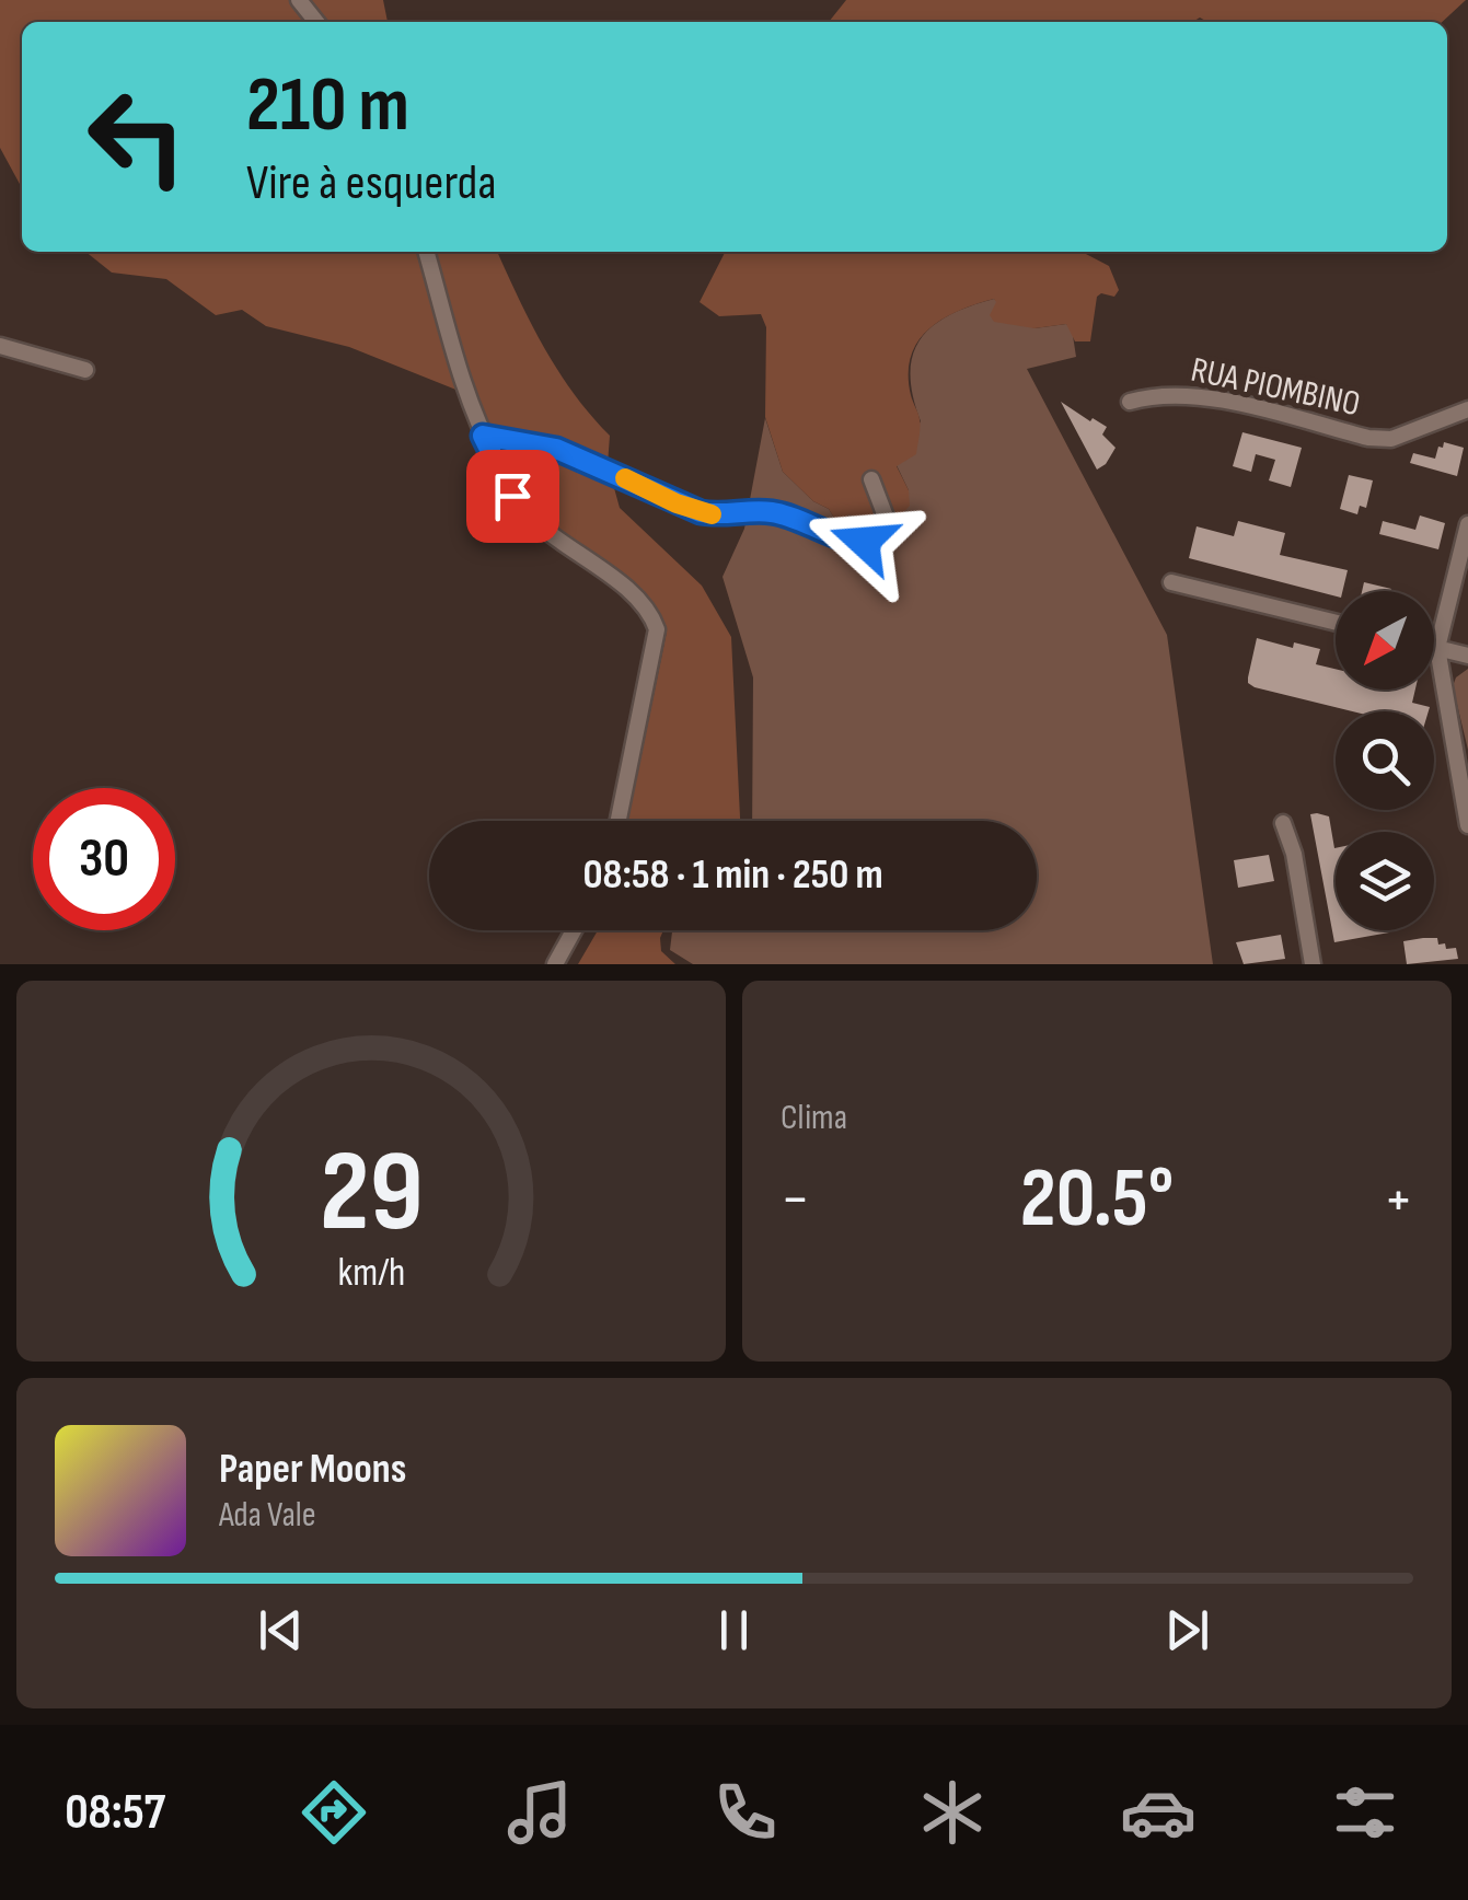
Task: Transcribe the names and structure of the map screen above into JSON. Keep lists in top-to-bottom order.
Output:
{
  "streets": {
    "street": ["RUA PIOMBINO"]
  },
  "north": "bottom left",
  "page": {
    "turn": ["210 m", "Vire à esquerda"],
    "limit": "30",
    "trip": "08:58 · 1 min · 250 m",
    "tile": "Clima",
    "heat": ["−", "20.5°", "+"],
    "song": ["Paper Moons", "Ada Vale"],
    "tabs": "08:57",
    "gauge": ["29", "km/h"]
  }
}
